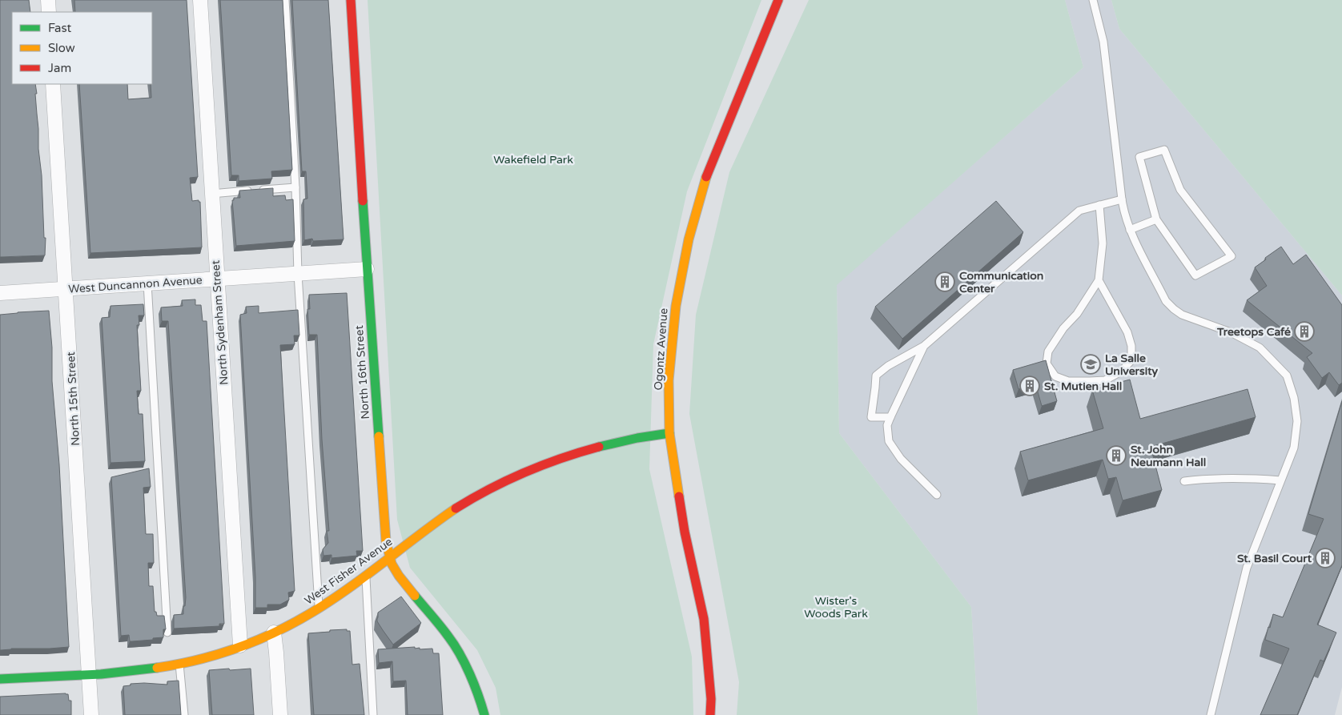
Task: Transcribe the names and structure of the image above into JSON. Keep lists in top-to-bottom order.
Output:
{
  "streets": {
    "street": [
      "West Duncannon Avenue",
      "North Sydenham Street",
      "Ogontz Avenue",
      "North 16th Street",
      "North 15th Street",
      "West Fisher Avenue"
    ]
  },
  "crossings": [
    ["West Duncannon Avenue", "North Sydenham Street"],
    ["West Duncannon Avenue", "North 16th Street"],
    ["West Duncannon Avenue", "North 15th Street"],
    ["North Sydenham Street", "West Fisher Avenue"],
    ["Ogontz Avenue", "West Fisher Avenue"],
    ["North 16th Street", "West Fisher Avenue"],
    ["North 15th Street", "West Fisher Avenue"]
  ],
  "parks": ["Wakefield Park", "Wister's Woods Park"],
  "places": {
    "building": [
      "Communication Center",
      "Treetops Café",
      "St. Mutien Hall",
      "St. John Neumann Hall",
      "St. Basil Court"
    ],
    "school or university": ["La Salle University"]
  },
  "legend": ["Fast", "Slow", "Jam"]
}
